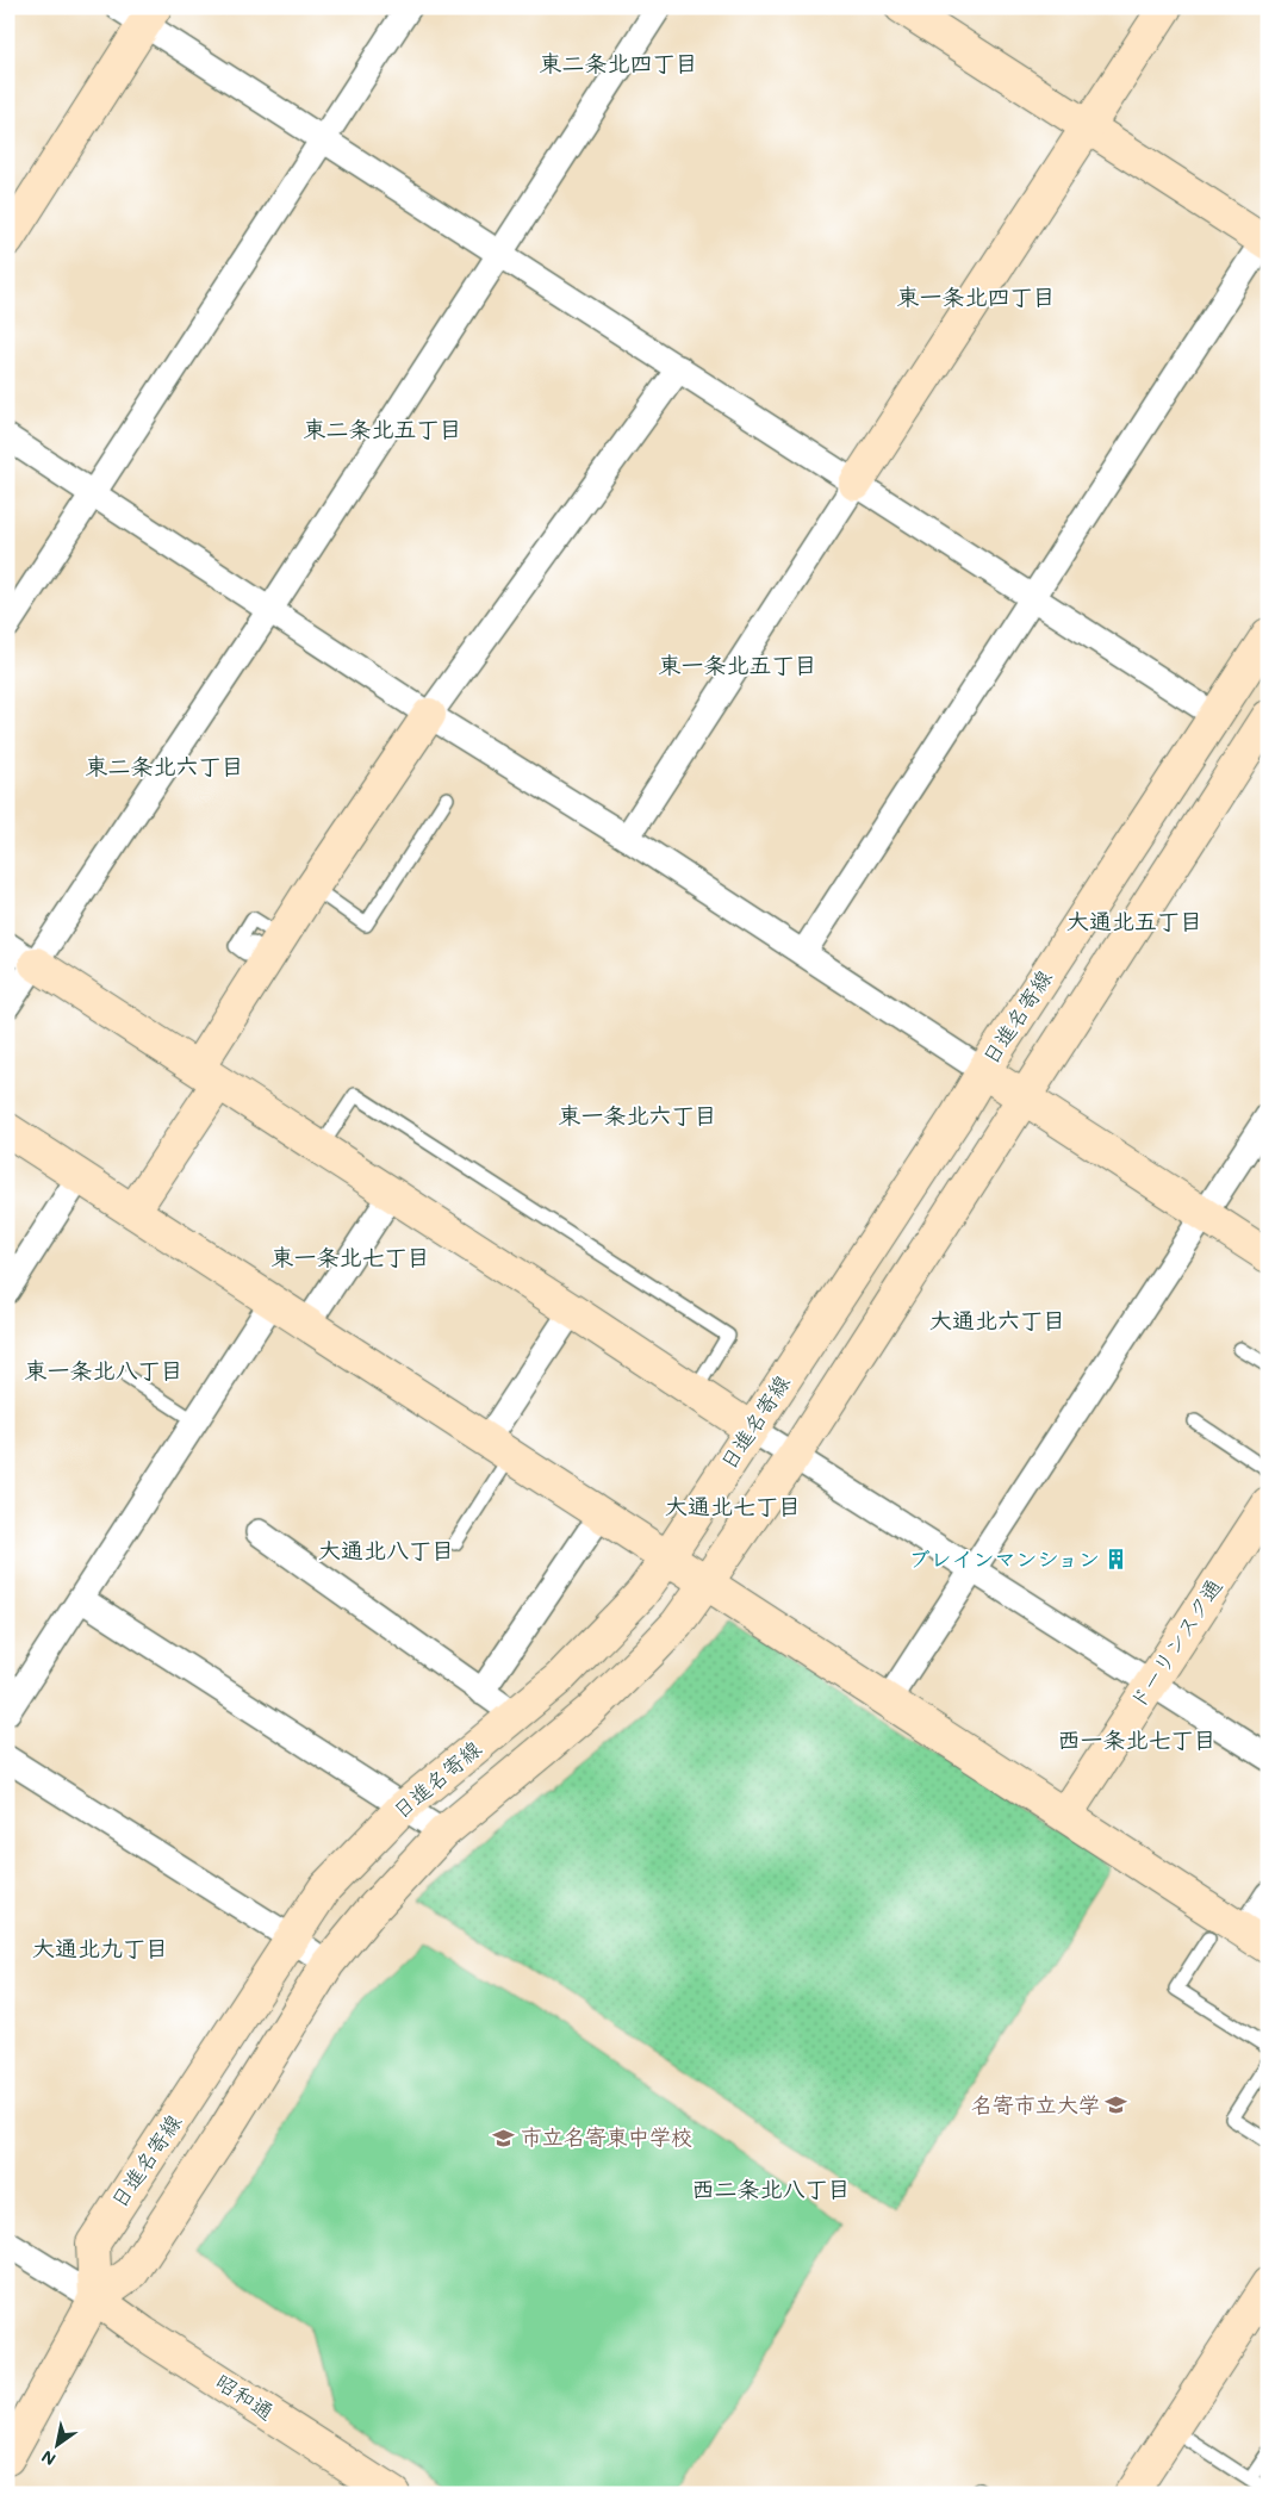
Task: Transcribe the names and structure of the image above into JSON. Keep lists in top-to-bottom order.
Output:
{
  "streets": {
    "street": ["日進名寄線", "ドーリンスク通", "昭和通"]
  },
  "crossings": [
    ["日進名寄線", "昭和通"]
  ],
  "districts": [
    "東二条北四丁目",
    "東一条北四丁目",
    "東二条北五丁目",
    "東一条北五丁目",
    "東二条北六丁目",
    "大通北五丁目",
    "東一条北六丁目",
    "東一条北七丁目",
    "大通北六丁目",
    "東一条北八丁目",
    "大通北七丁目",
    "大通北八丁目",
    "西一条北七丁目",
    "大通北九丁目",
    "西二条北八丁目"
  ],
  "places": {
    "building": ["ブレインマンション"],
    "school or university": ["名寄市立大学", "市立名寄東中学校"]
  },
  "north": "bottom left"
}
